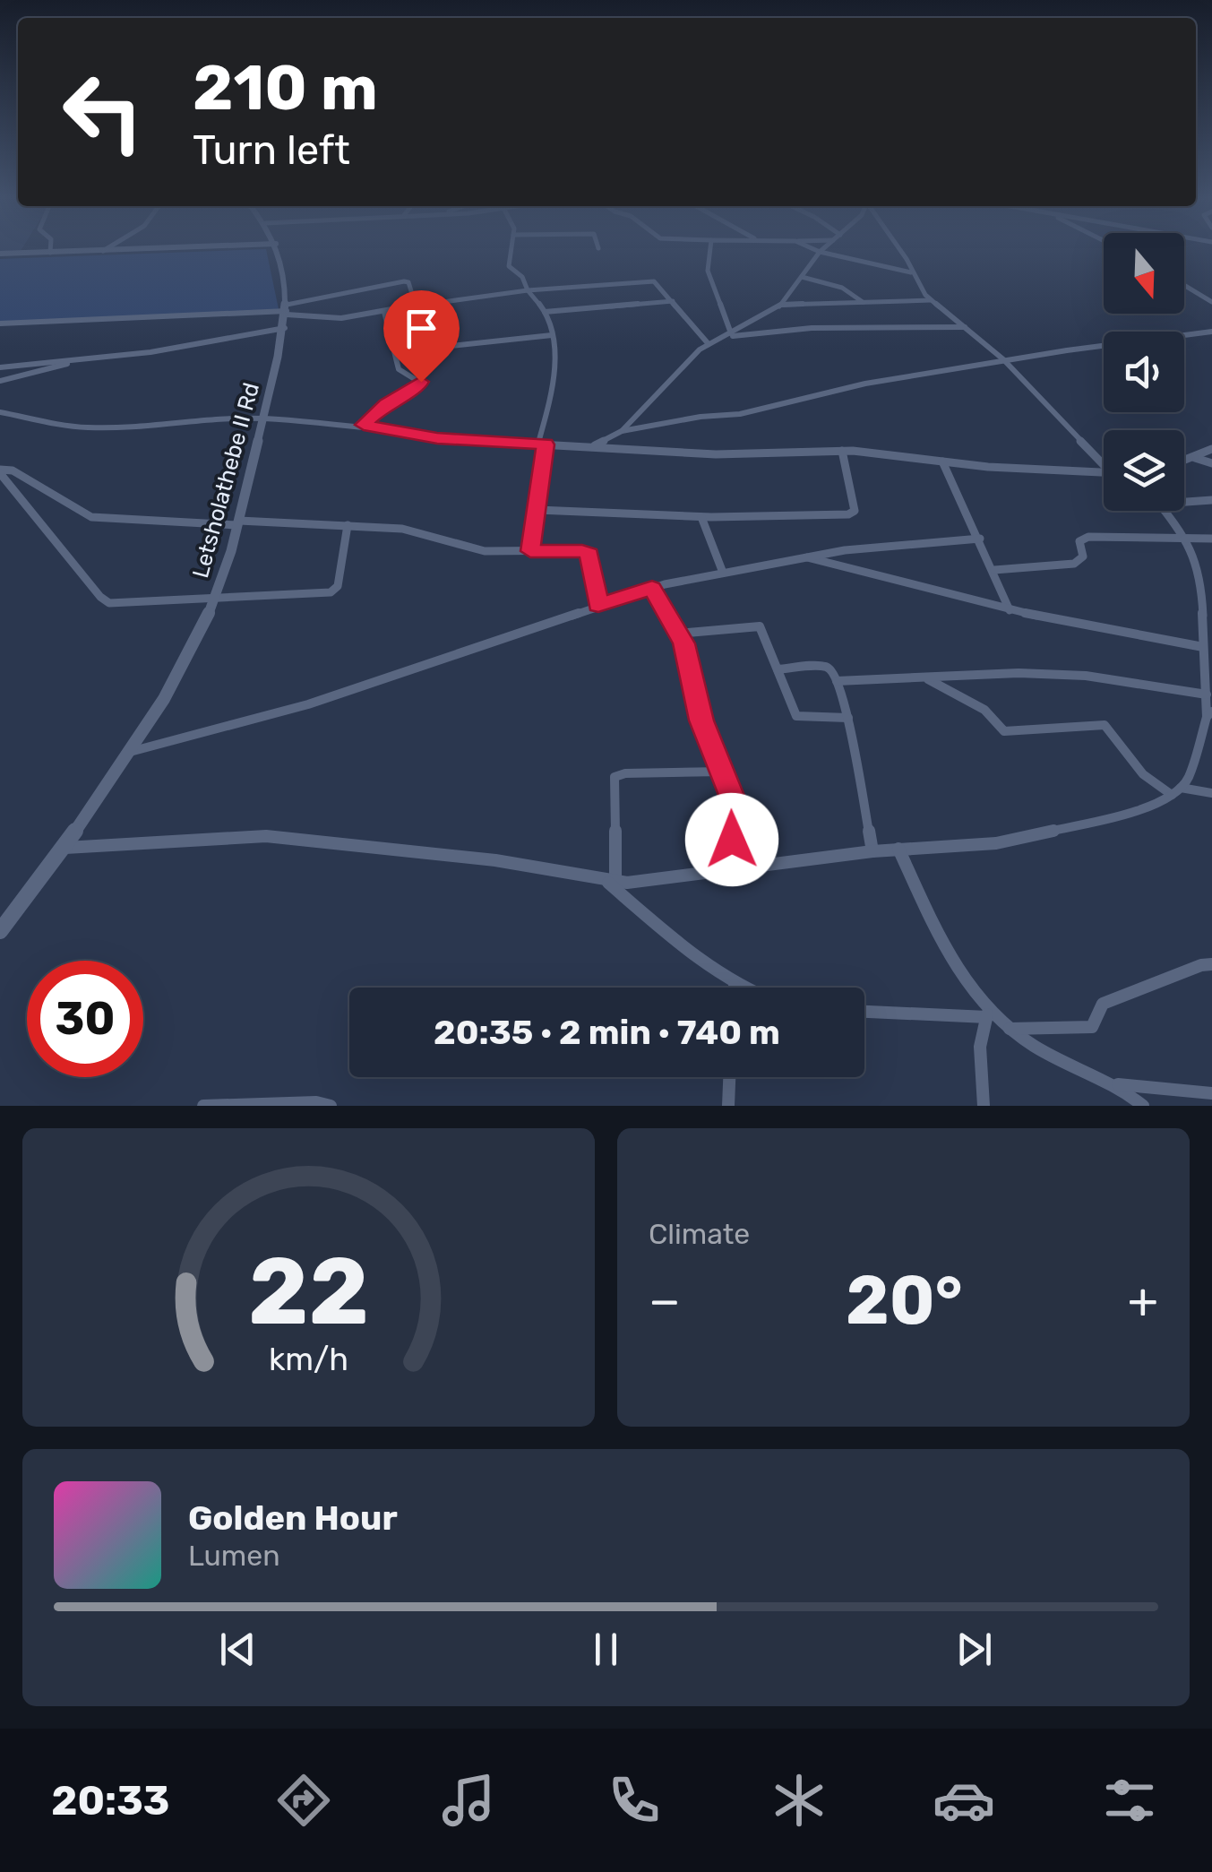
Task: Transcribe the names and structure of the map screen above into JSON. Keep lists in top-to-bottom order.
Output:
{
  "streets": {
    "street": ["Letsholathebe II Rd"]
  },
  "north": "bottom",
  "page": {
    "turn": ["210 m", "Turn left"],
    "limit": "30",
    "trip": "20:35 · 2 min · 740 m",
    "tile": "Climate",
    "heat": ["−", "20°", "+"],
    "song": ["Golden Hour", "Lumen"],
    "tabs": "20:33",
    "gauge": ["22", "km/h"]
  }
}
